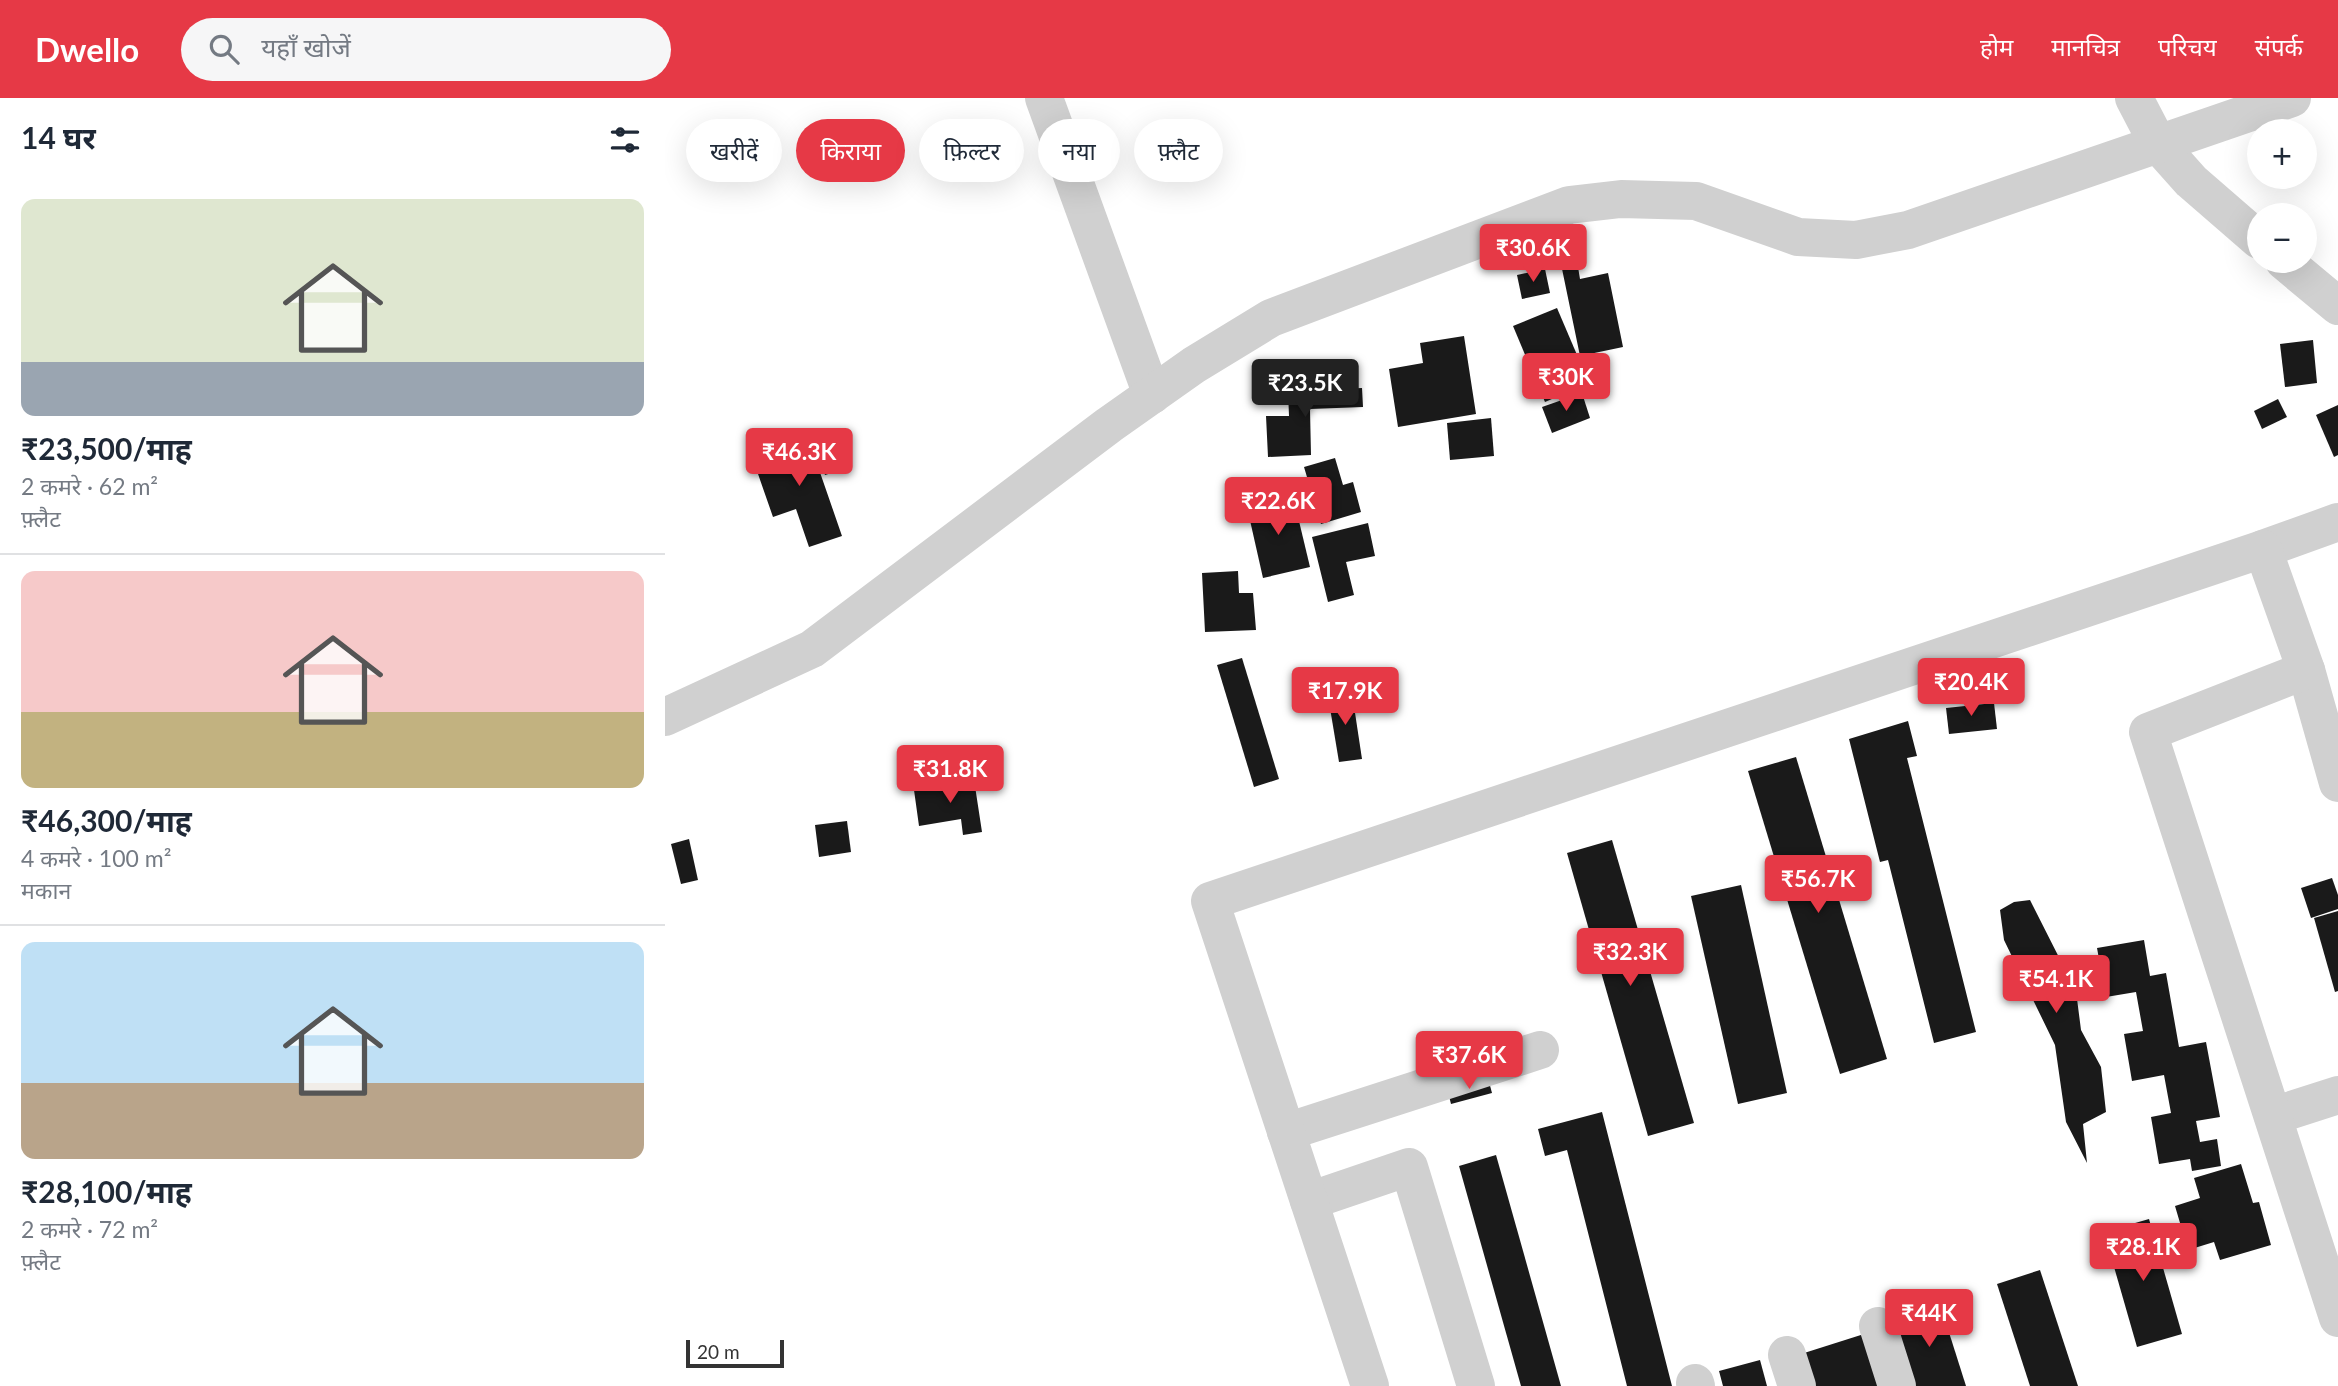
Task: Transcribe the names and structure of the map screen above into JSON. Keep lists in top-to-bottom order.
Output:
{
  "scale_bar": "20 m",
  "page": {
    "header": "Dwello",
    "search": "यहाँ खोजें",
    "nav": [
      "होम",
      "मानचित्र",
      "परिचय",
      "संपर्क"
    ],
    "heading": "14 घर",
    "map_buttons": ["+", "−"],
    "chip": [
      "खरीदें",
      "किराया",
      "फ़िल्टर",
      "नया",
      "फ़्लैट"
    ],
    "list": [
      {
        "name": "₹23,500/माह",
        "note": "2 कमरे · 62 m² · फ़्लैट"
      },
      {
        "name": "₹46,300/माह",
        "note": "4 कमरे · 100 m² · मकान"
      },
      {
        "name": "₹28,100/माह",
        "note": "2 कमरे · 72 m² · फ़्लैट"
      }
    ],
    "price": [
      "₹30.6K",
      "₹30K",
      "₹23.5K",
      "₹46.3K",
      "₹22.6K",
      "₹20.4K",
      "₹17.9K",
      "₹31.8K",
      "₹56.7K",
      "₹32.3K",
      "₹54.1K",
      "₹37.6K",
      "₹28.1K",
      "₹44K"
    ],
    "scale": "20 m"
  }
}
